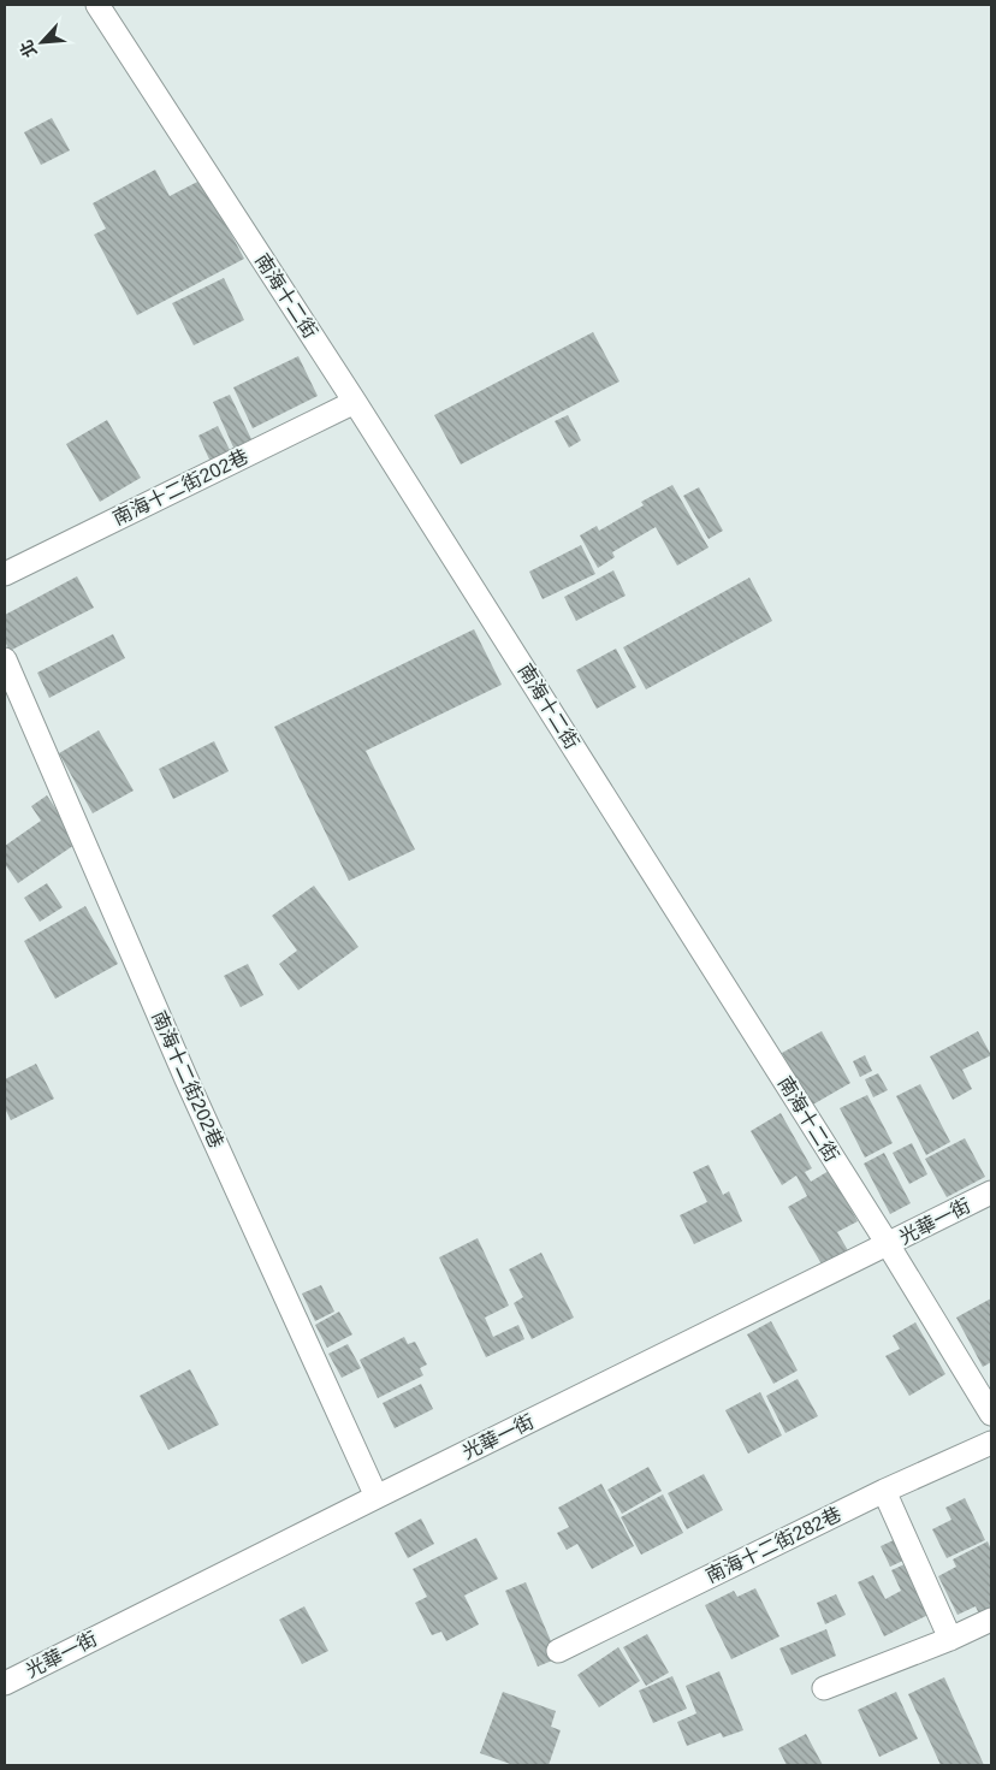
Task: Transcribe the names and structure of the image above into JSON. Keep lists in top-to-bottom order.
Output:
{
  "streets": {
    "street": [
      "南海十二街",
      "南海十二街202巷",
      "光華一街",
      "南海十二街282巷"
    ]
  },
  "crossings": [
    ["南海十二街", "南海十二街202巷"],
    ["南海十二街", "光華一街"],
    ["南海十二街202巷", "光華一街"]
  ],
  "north": "bottom left"
}
